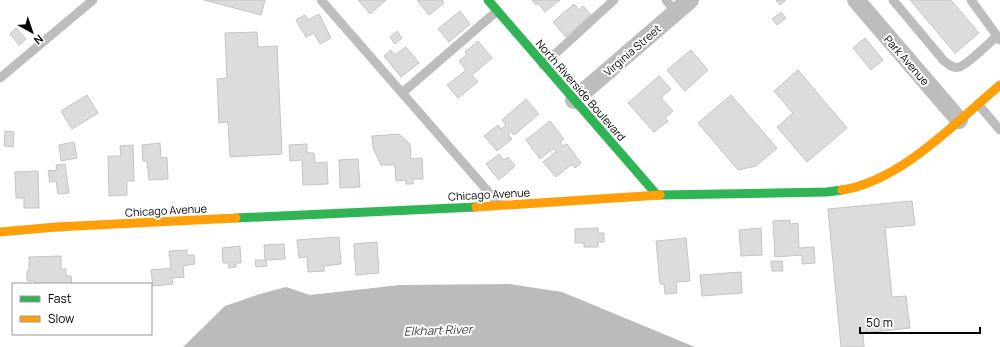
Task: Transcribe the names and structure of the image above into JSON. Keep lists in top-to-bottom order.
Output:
{
  "streets": {
    "street": [
      "Virginia Street",
      "Park Avenue",
      "North Riverside Boulevard",
      "Chicago Avenue"
    ]
  },
  "crossings": [
    ["Virginia Street", "North Riverside Boulevard"],
    ["Park Avenue", "Chicago Avenue"],
    ["North Riverside Boulevard", "Chicago Avenue"]
  ],
  "water": ["Elkhart River"],
  "legend": ["Fast", "Slow"],
  "scale_bar": "50 m",
  "north": "bottom right"
}
